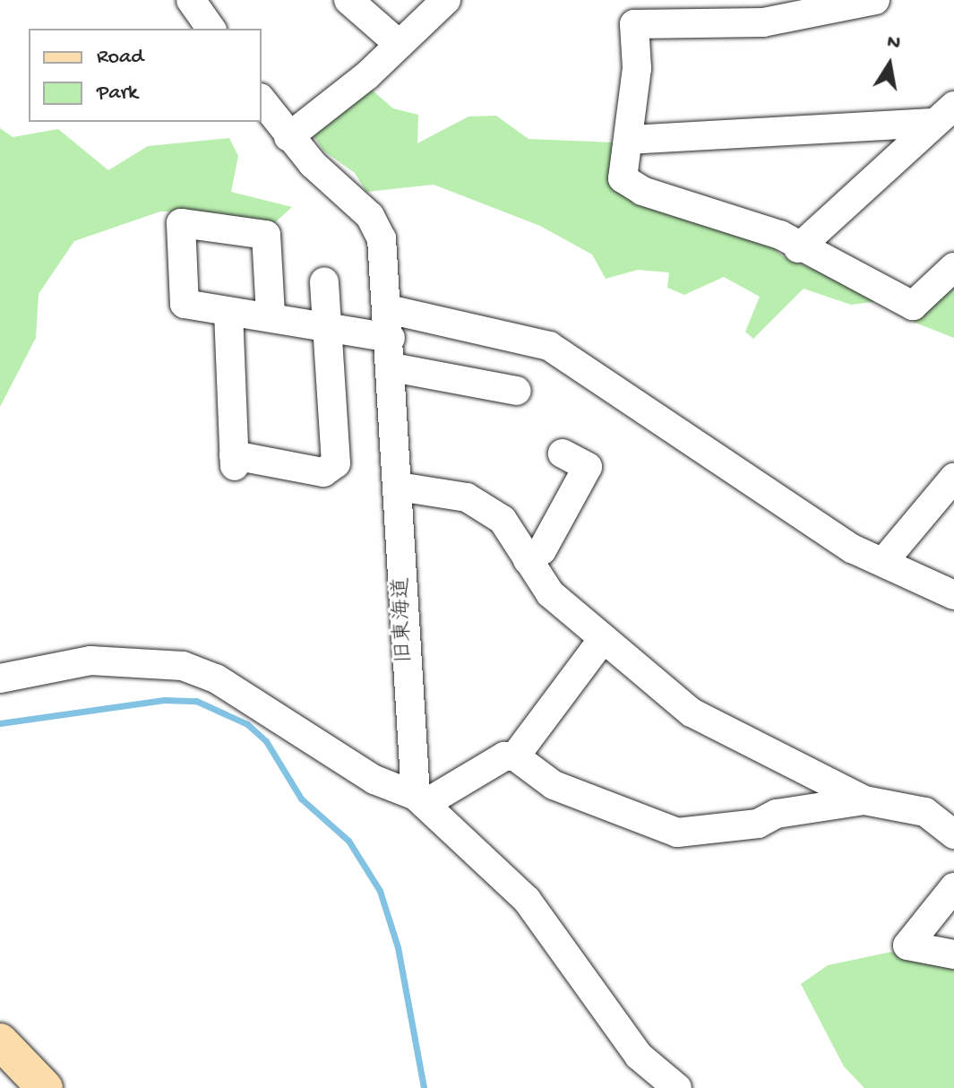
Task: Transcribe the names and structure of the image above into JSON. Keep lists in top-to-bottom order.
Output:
{
  "streets": {
    "street": ["旧東海道"]
  },
  "legend": ["Road", "Park"],
  "north": "top"
}
